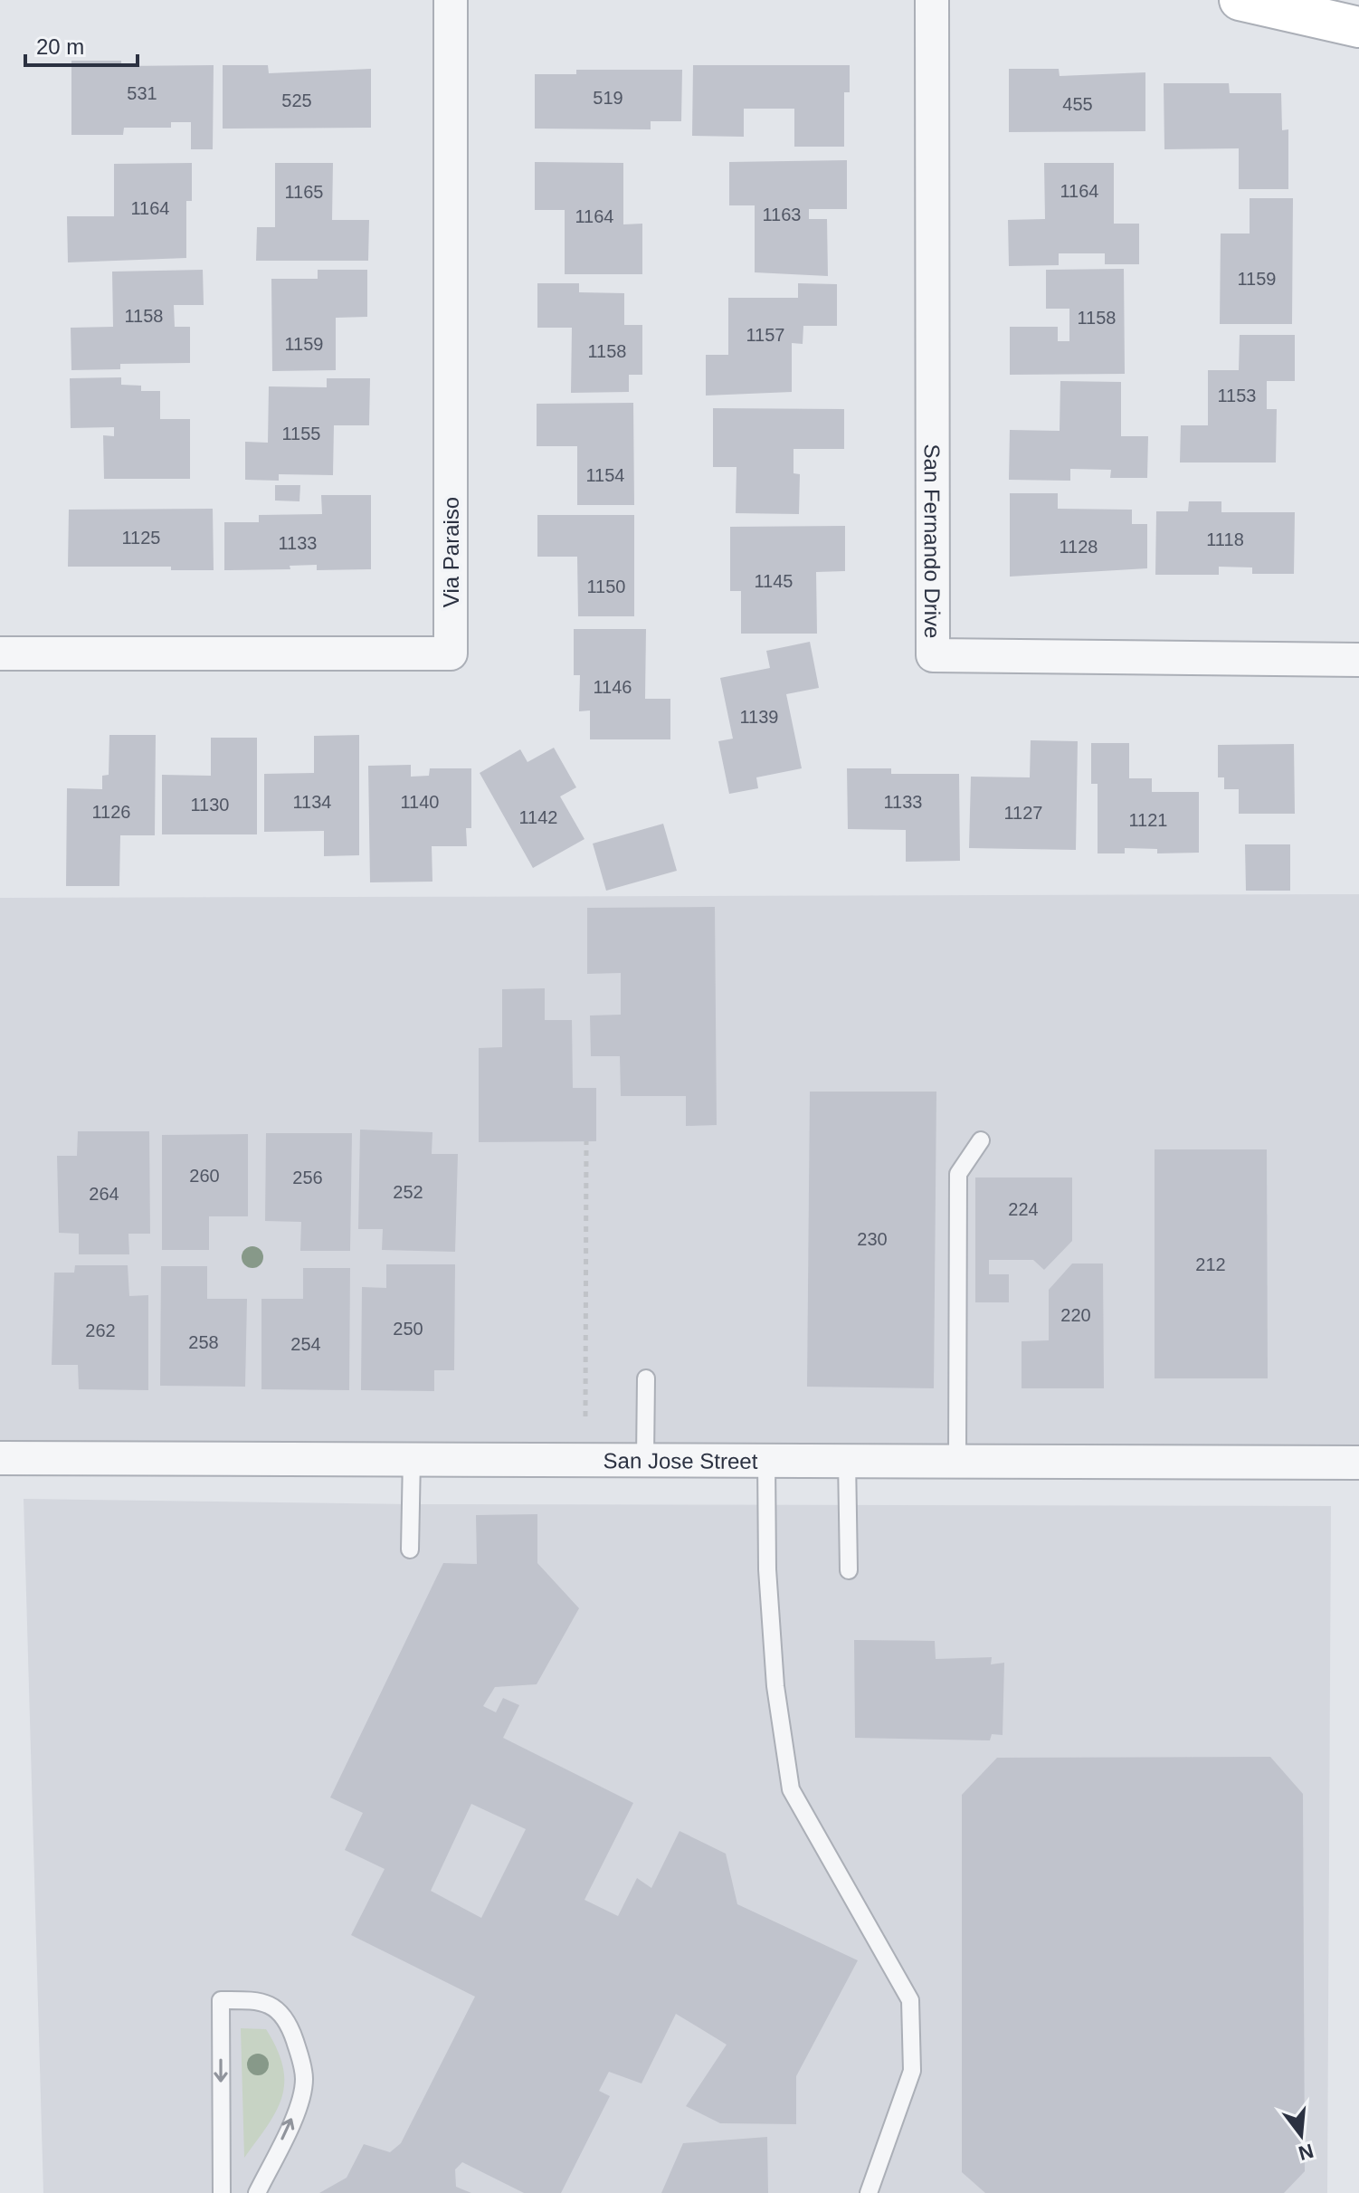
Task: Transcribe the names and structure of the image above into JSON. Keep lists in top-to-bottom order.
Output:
{
  "streets": {
    "street": ["San Fernando Drive", "Via Paraiso", "San Jose Street"]
  },
  "house_numbers": [
    "531",
    "519",
    "525",
    "455",
    "1164",
    "1165",
    "1164",
    "1163",
    "1164",
    "1159",
    "1158",
    "1158",
    "1157",
    "1159",
    "1158",
    "1153",
    "1155",
    "1154",
    "1125",
    "1118",
    "1133",
    "1128",
    "1145",
    "1150",
    "1146",
    "1139",
    "1134",
    "1140",
    "1133",
    "1130",
    "1126",
    "1127",
    "1142",
    "1121",
    "260",
    "256",
    "252",
    "264",
    "224",
    "230",
    "212",
    "220",
    "250",
    "262",
    "258",
    "254"
  ],
  "scale_bar": "20 m",
  "north": "bottom"
}
